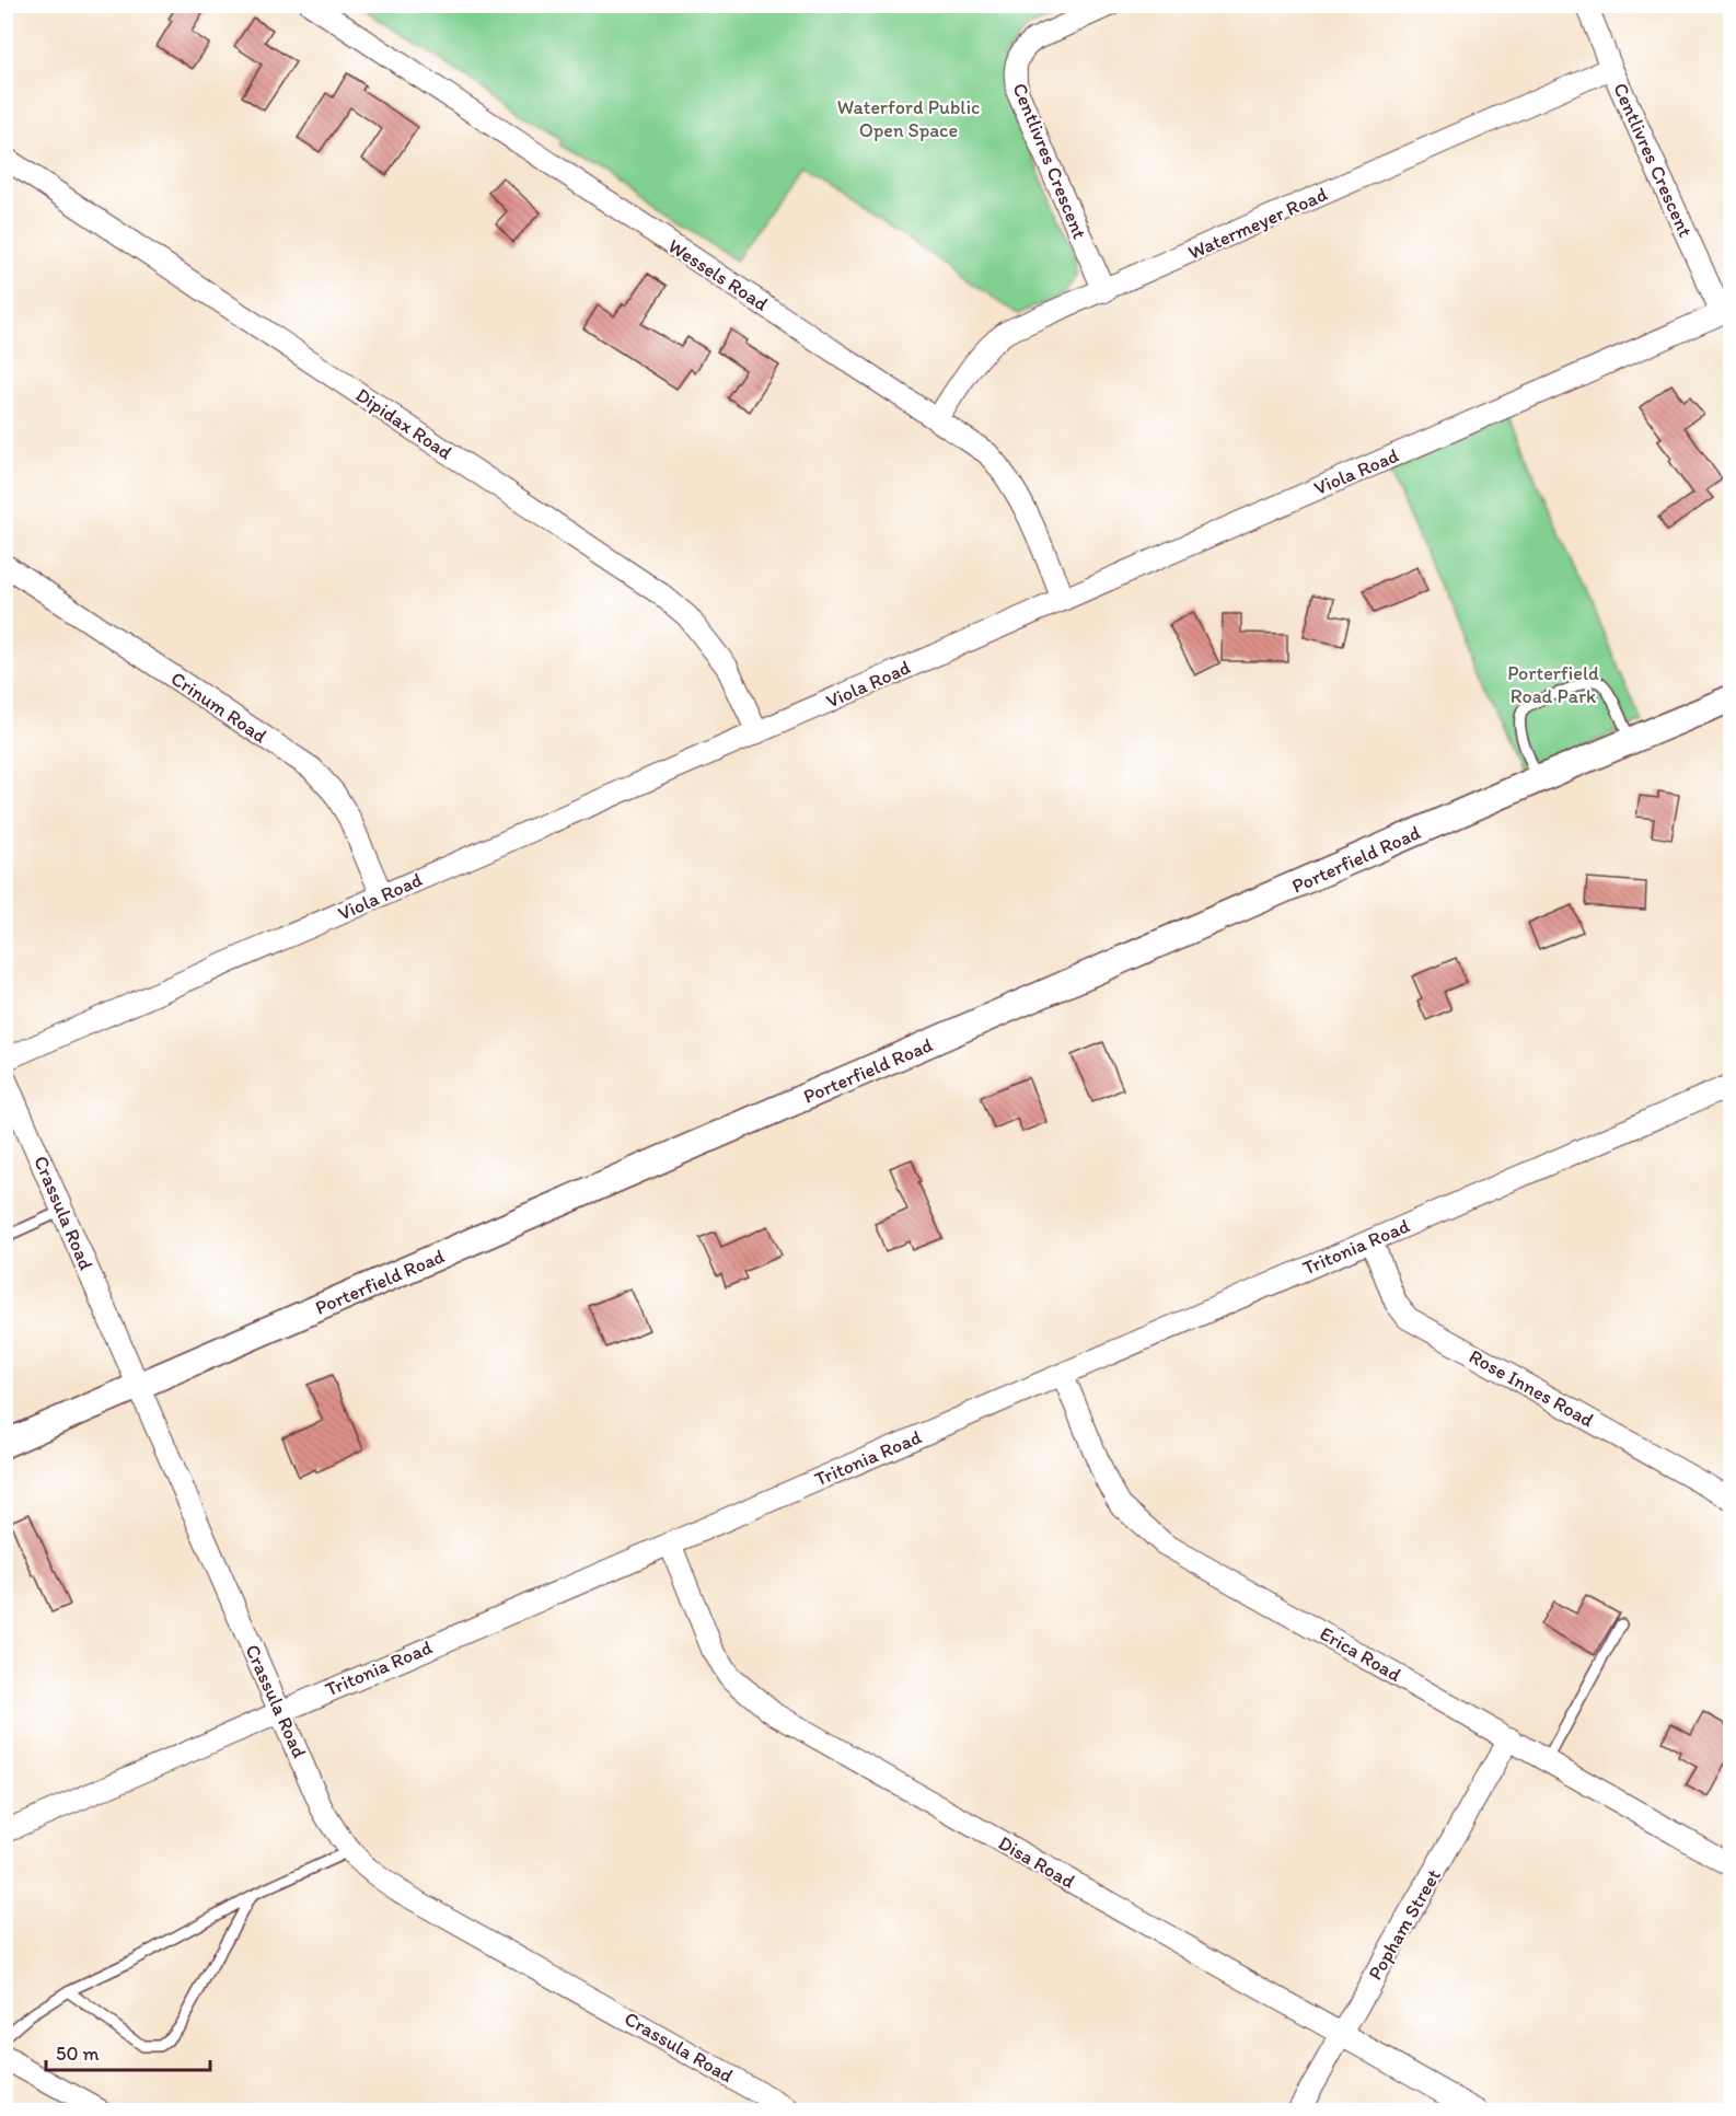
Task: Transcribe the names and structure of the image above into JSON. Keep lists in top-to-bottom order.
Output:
{
  "streets": {
    "street": [
      "Centlivres Crescent",
      "Watermeyer Road",
      "Wessels Road",
      "Dipidax Road",
      "Viola Road",
      "Crinum Road",
      "Porterfield Road",
      "Crassula Road",
      "Tritonia Road",
      "Rose Innes Road",
      "Erica Road",
      "Disa Road",
      "Popham Street"
    ]
  },
  "crossings": [
    ["Centlivres Crescent", "Watermeyer Road"],
    ["Centlivres Crescent", "Viola Road"],
    ["Watermeyer Road", "Wessels Road"],
    ["Wessels Road", "Viola Road"],
    ["Dipidax Road", "Viola Road"],
    ["Viola Road", "Crinum Road"],
    ["Porterfield Road", "Crassula Road"],
    ["Crassula Road", "Tritonia Road"],
    ["Tritonia Road", "Rose Innes Road"],
    ["Tritonia Road", "Erica Road"],
    ["Tritonia Road", "Disa Road"],
    ["Erica Road", "Popham Street"],
    ["Disa Road", "Popham Street"]
  ],
  "parks": ["Waterford Public Open Space", "Porterfield Road Park"],
  "scale_bar": "50 m"
}
